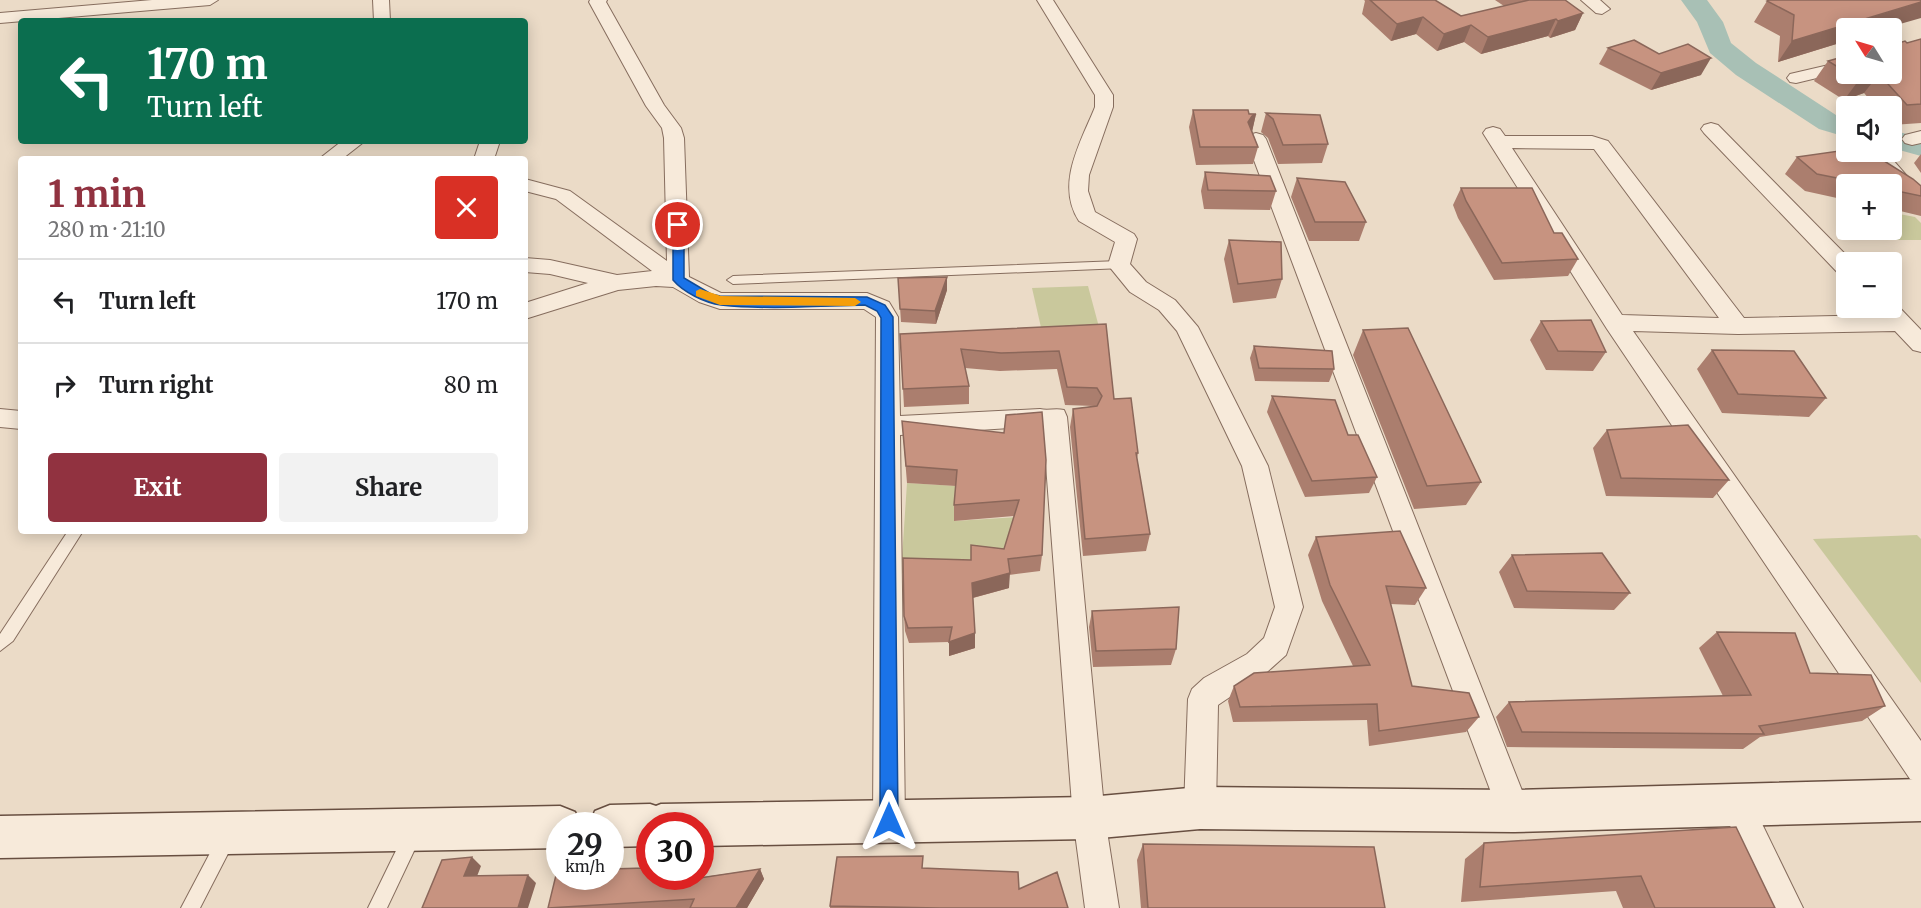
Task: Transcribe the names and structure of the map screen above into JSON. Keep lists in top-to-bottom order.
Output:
{
  "north": "top left",
  "page": {
    "map_buttons": ["+", "−"],
    "turn": ["170 m", "Turn left"],
    "heading": ["1 min", "280 m · 21:10"],
    "list": [
      {
        "name": "Turn left",
        "value": "170 m"
      },
      {
        "name": "Turn right",
        "value": "80 m"
      }
    ],
    "buttons": ["Exit", "Share"],
    "speed": "29 km/h",
    "limit": "30"
  }
}
